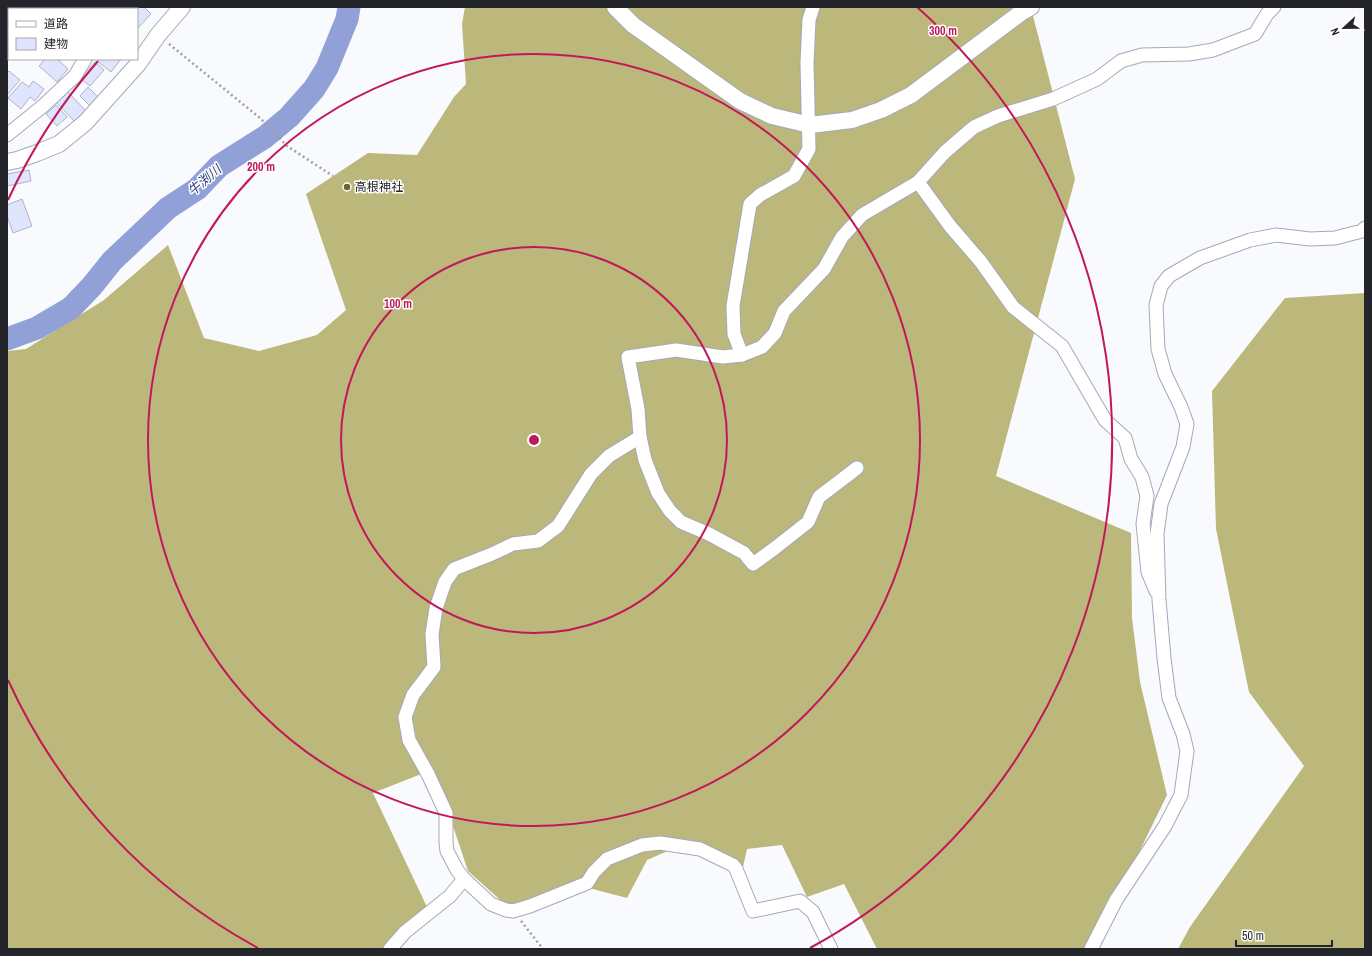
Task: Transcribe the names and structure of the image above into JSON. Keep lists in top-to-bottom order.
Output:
{
  "water": ["牛渕川"],
  "places": ["高根神社"],
  "legend": ["道路", "建物"],
  "scale_bar": "50 m",
  "north": "left",
  "rings": ["300 m", "200 m", "100 m"]
}
